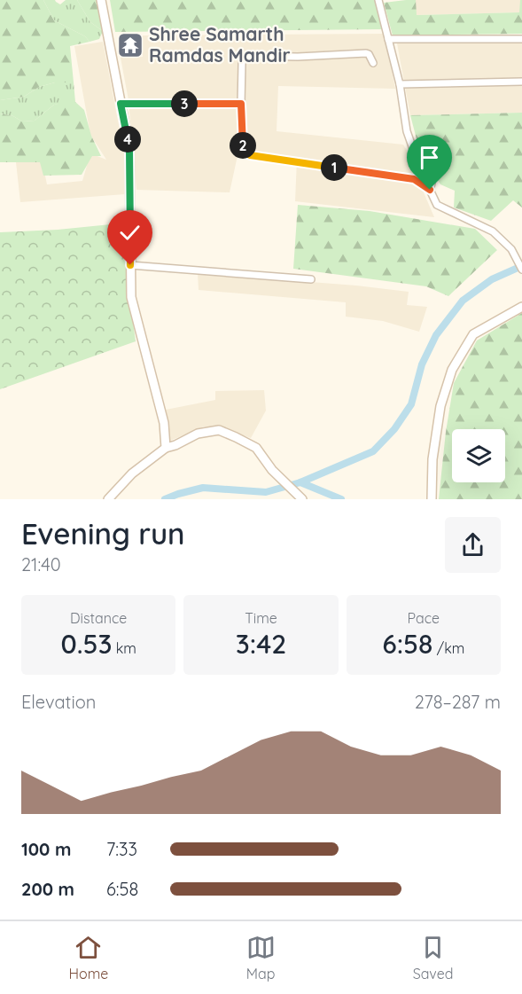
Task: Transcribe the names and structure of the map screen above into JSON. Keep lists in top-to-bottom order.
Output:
{
  "places": {
    "temple": ["Shree Samarth Ramdas Mandir"]
  },
  "page": {
    "pins": [
      "3",
      "4",
      "2",
      "1"
    ],
    "heading": ["Evening run", "21:40"],
    "stats": [
      ["Distance", "0.53 km"],
      ["Time", "3:42"],
      ["Pace", "6:58 /km"]
    ],
    "chart": ["Elevation", "278–287 m"],
    "list": [
      {
        "name": "100 m",
        "note": "7:33"
      },
      {
        "name": "200 m",
        "note": "6:58"
      }
    ],
    "tabs": ["Home", "Map", "Saved"]
  }
}
